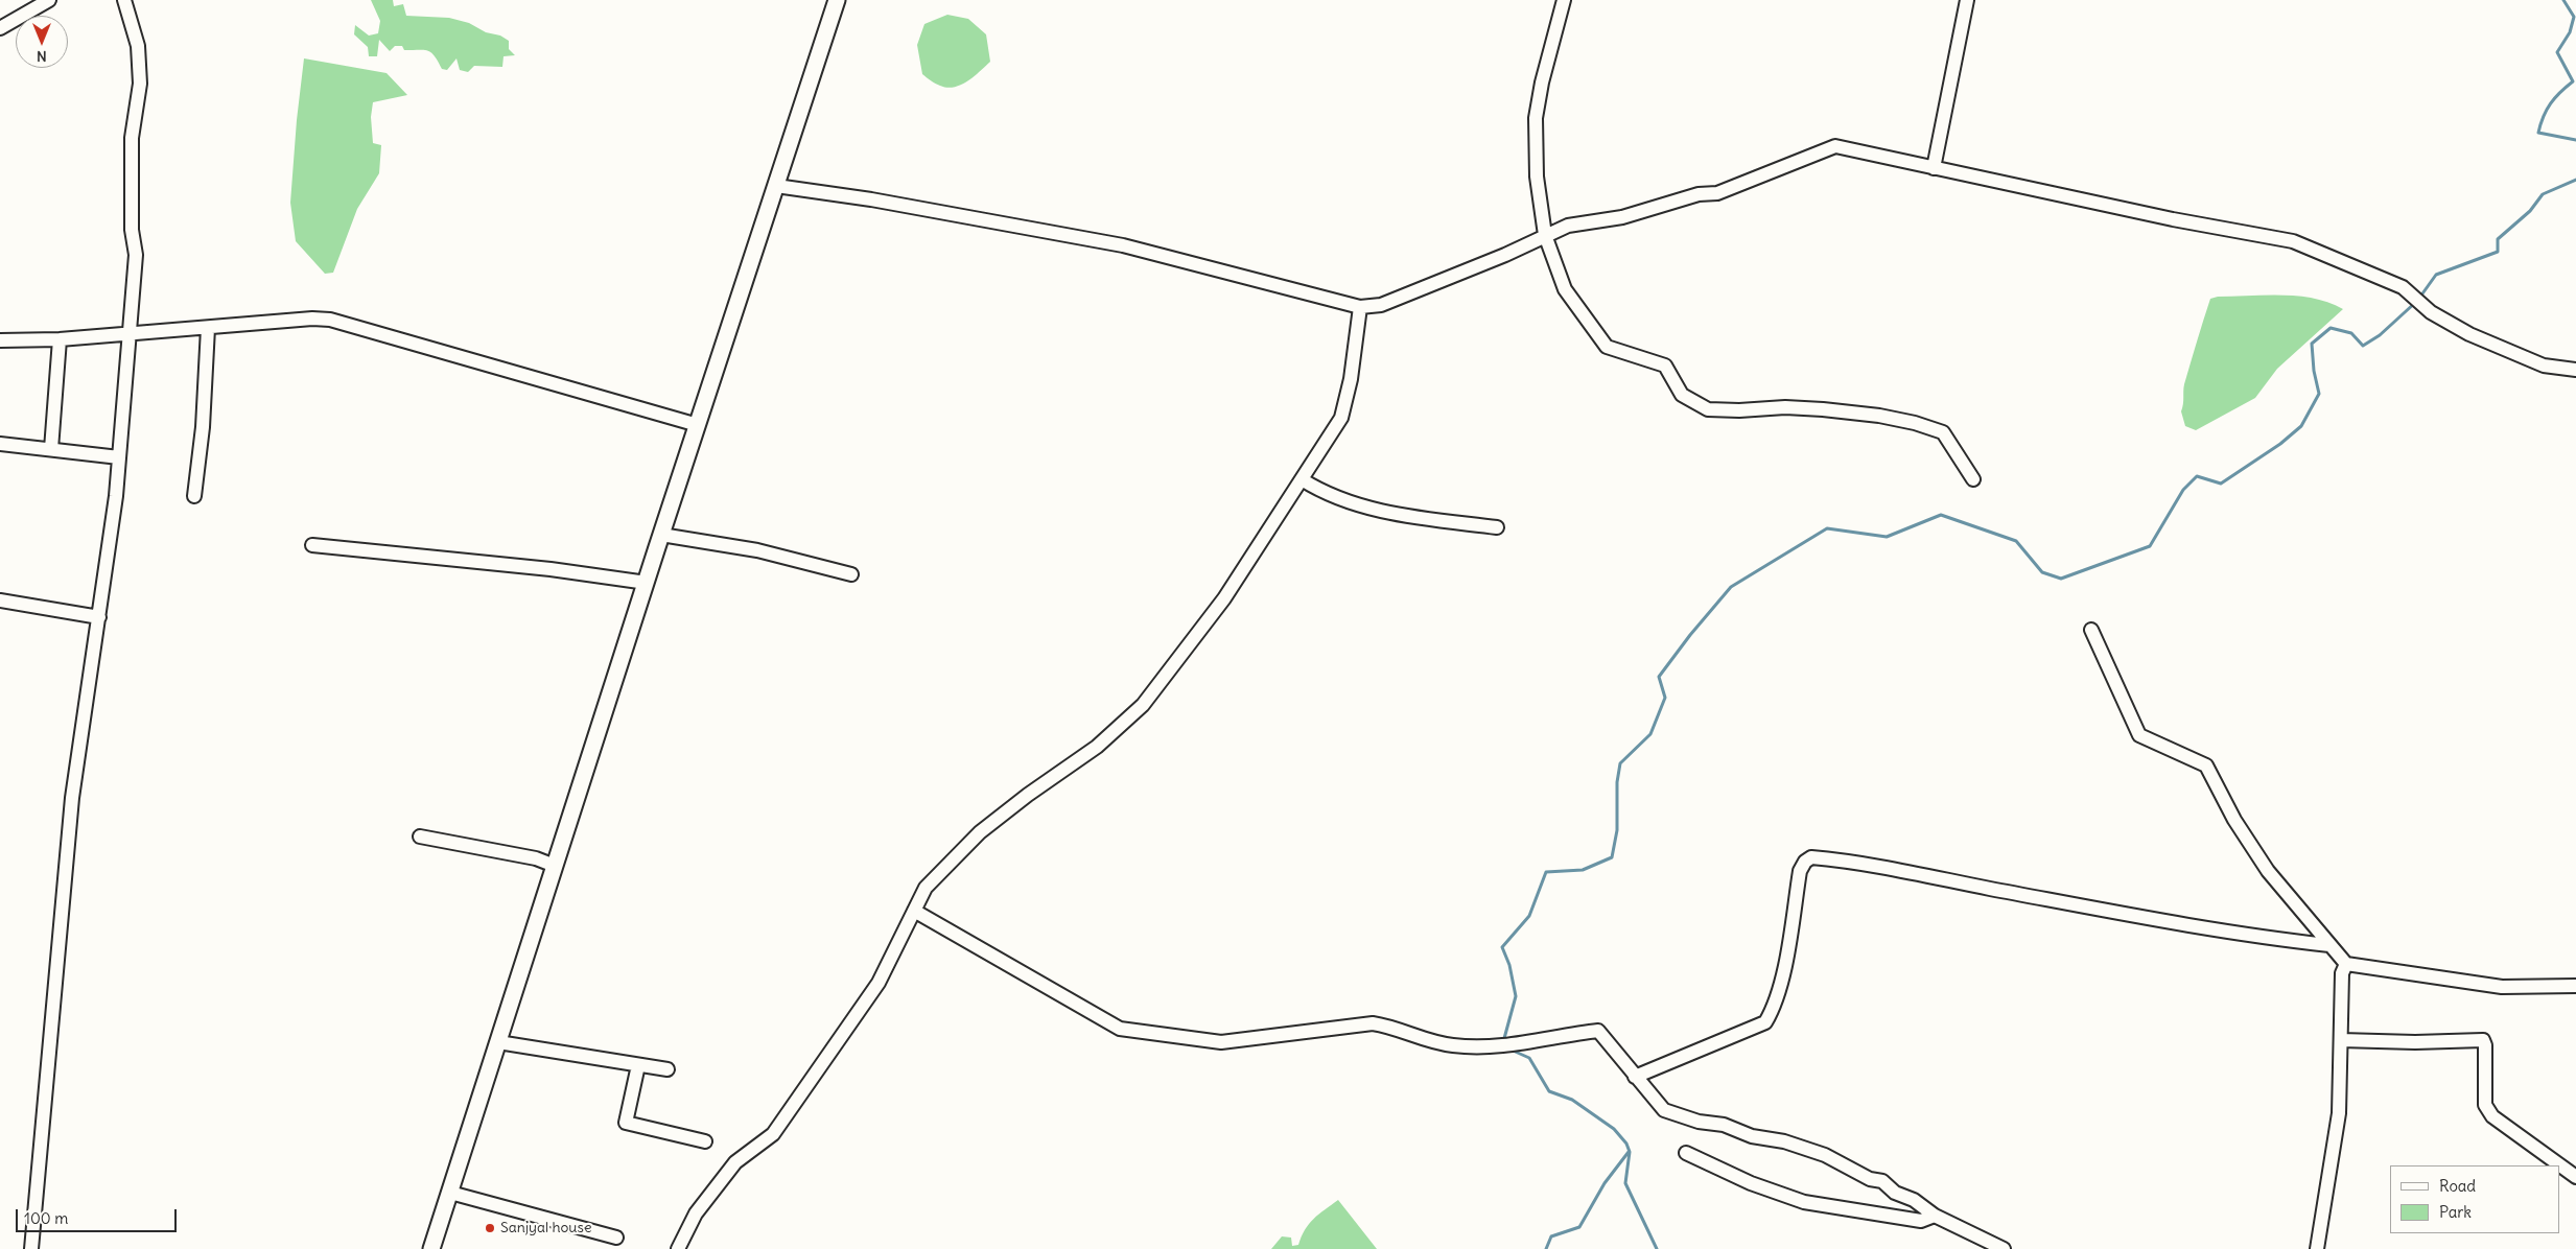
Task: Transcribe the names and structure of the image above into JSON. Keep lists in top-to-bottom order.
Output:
{
  "places": ["Sanjyal house"],
  "legend": ["Road", "Park"],
  "scale_bar": "100 m",
  "north": "bottom"
}
